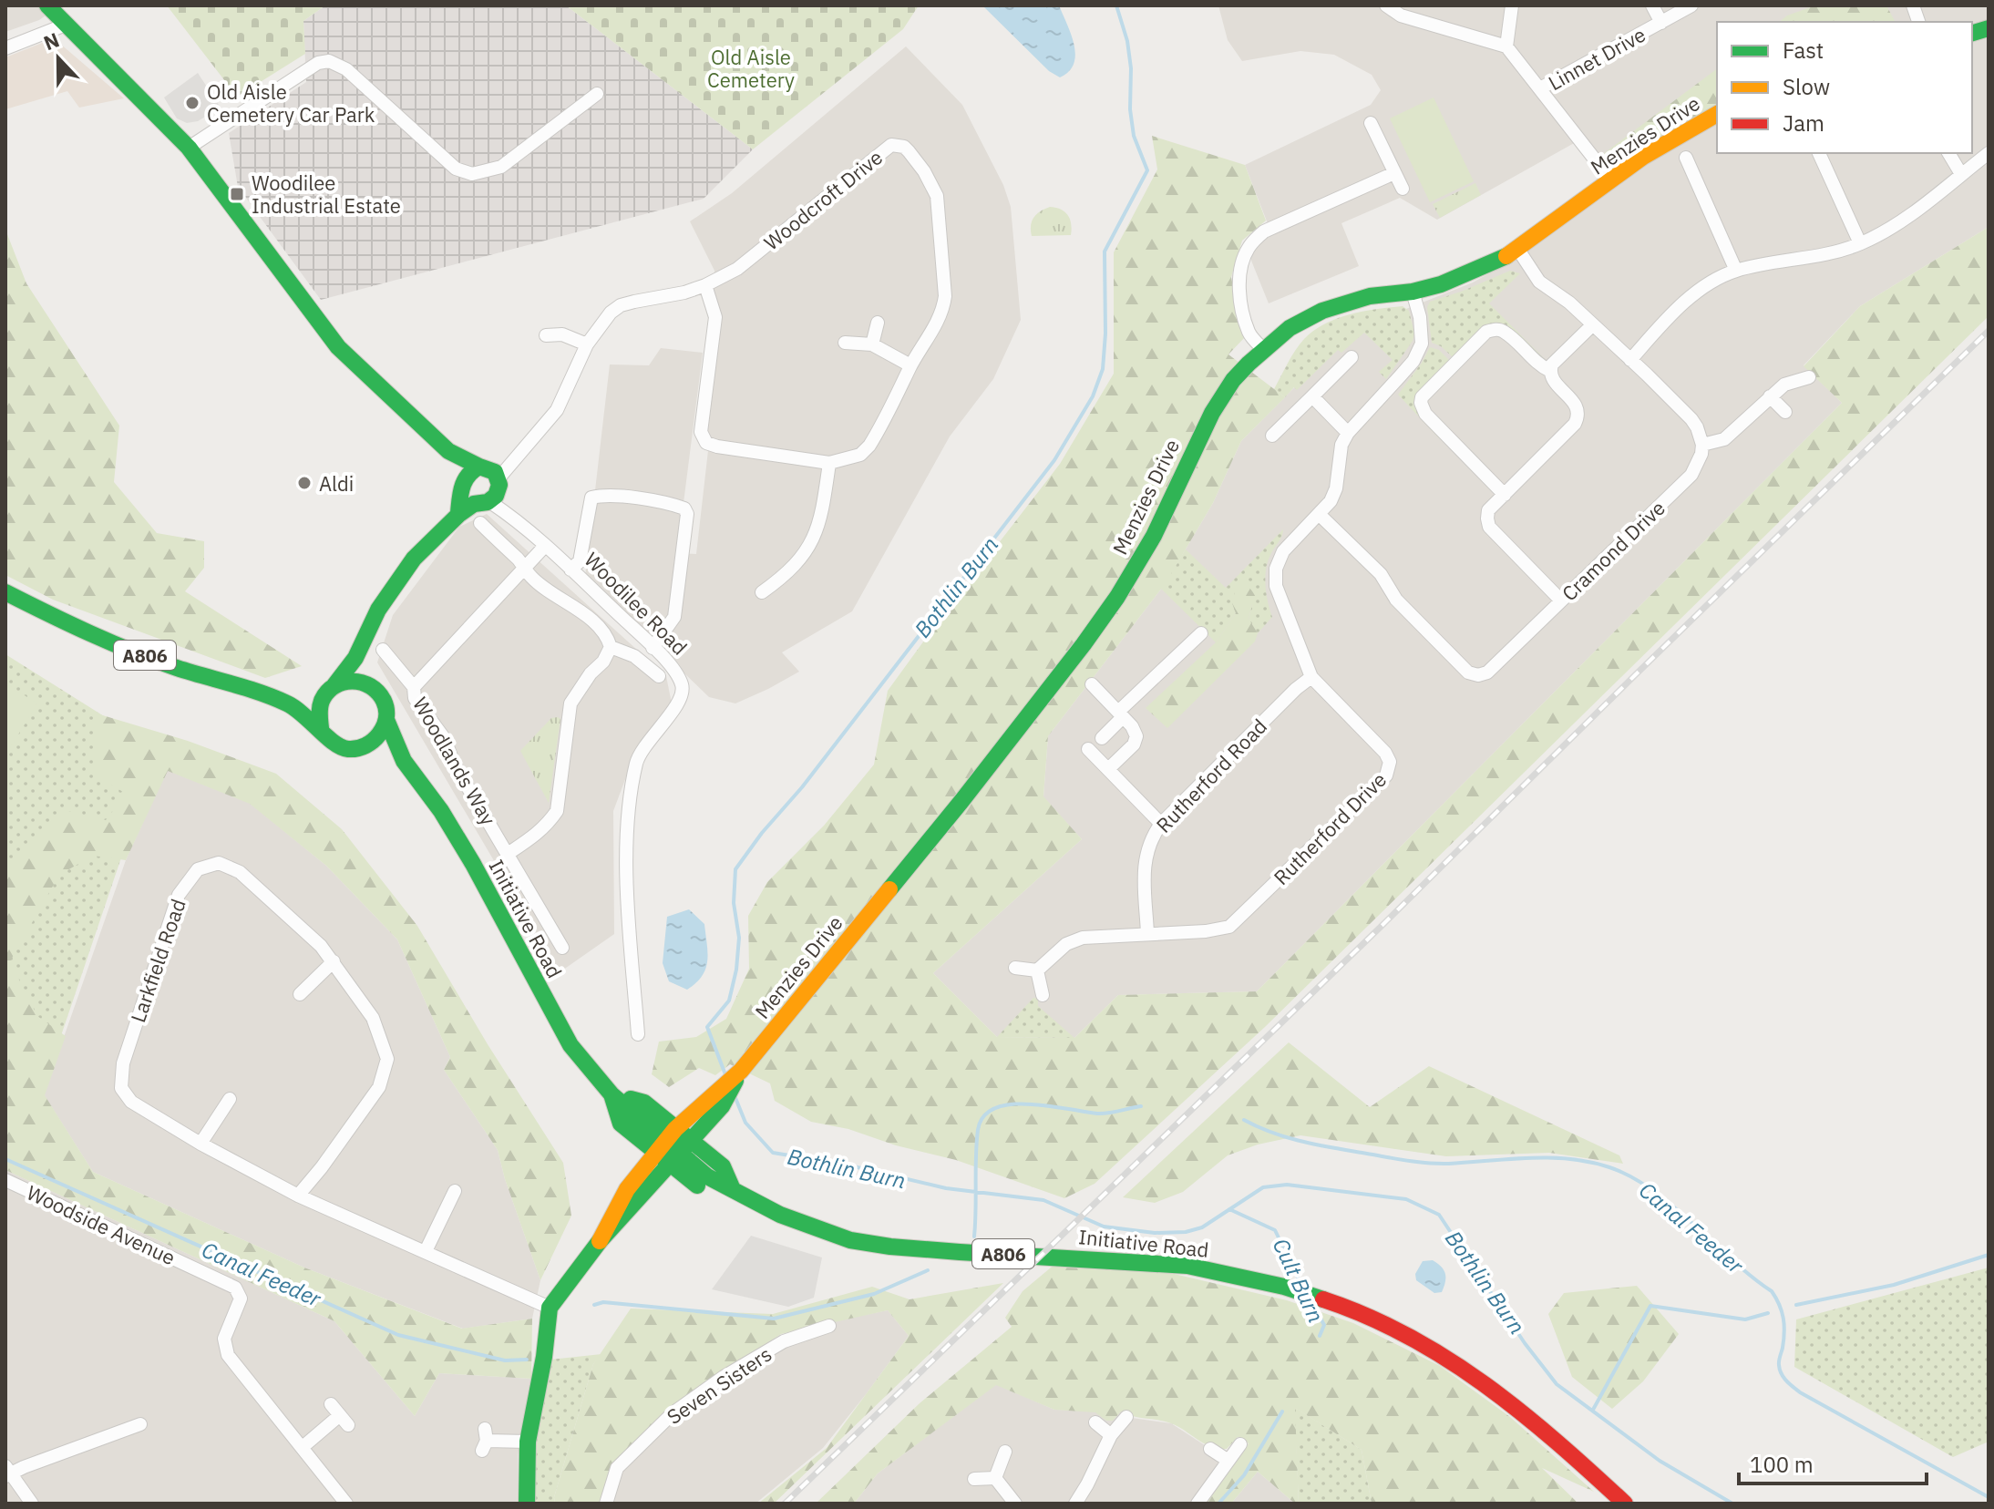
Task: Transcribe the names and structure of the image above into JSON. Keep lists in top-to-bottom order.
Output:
{
  "streets": {
    "street": [
      "Linnet Drive",
      "Menzies Drive",
      "Woodcroft Drive",
      "Cramond Drive",
      "Woodilee Road",
      "A806",
      "Woodlands Way",
      "Rutherford Road",
      "Rutherford Drive",
      "Initiative Road",
      "Larkfield Road",
      "Woodside Avenue",
      "Seven Sisters"
    ]
  },
  "crossings": [
    ["Menzies Drive", "Rutherford Drive"],
    ["Menzies Drive", "Initiative Road"],
    ["Menzies Drive", "Larkfield Road"],
    ["Cramond Drive", "Rutherford Drive"],
    ["Woodilee Road", "Woodlands Way"],
    ["A806", "Initiative Road"],
    ["Rutherford Road", "Rutherford Drive"]
  ],
  "water": ["Bothlin Burn", "Canal Feeder", "Cult Burn"],
  "parks": ["Old Aisle Cemetery"],
  "places": {
    "other": ["Old Aisle Cemetery Car Park", "Aldi"],
    "transit": ["Woodilee Industrial Estate"]
  },
  "legend": ["Fast", "Slow", "Jam"],
  "scale_bar": "100 m",
  "north": "top"
}
